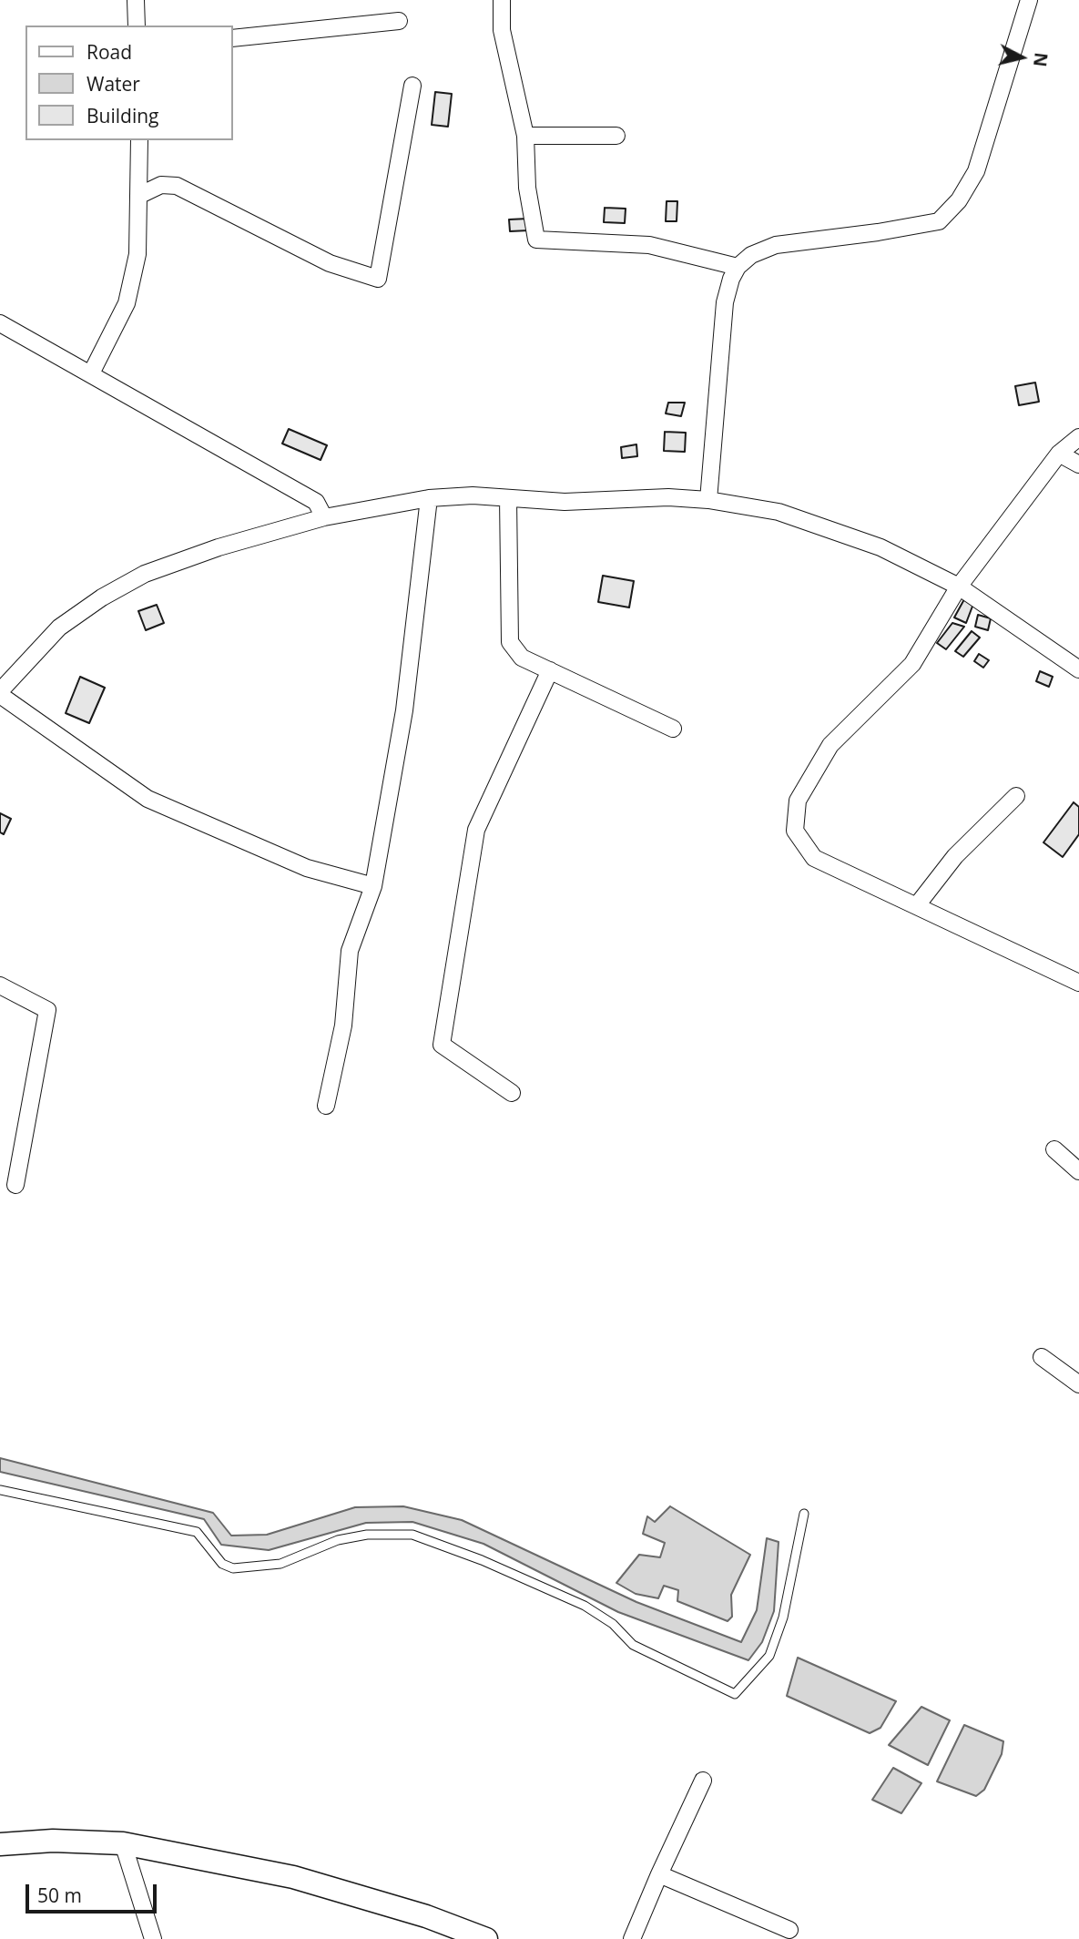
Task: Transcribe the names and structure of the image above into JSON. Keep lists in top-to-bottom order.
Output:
{
  "legend": ["Road", "Water", "Building"],
  "scale_bar": "50 m",
  "north": "right"
}
